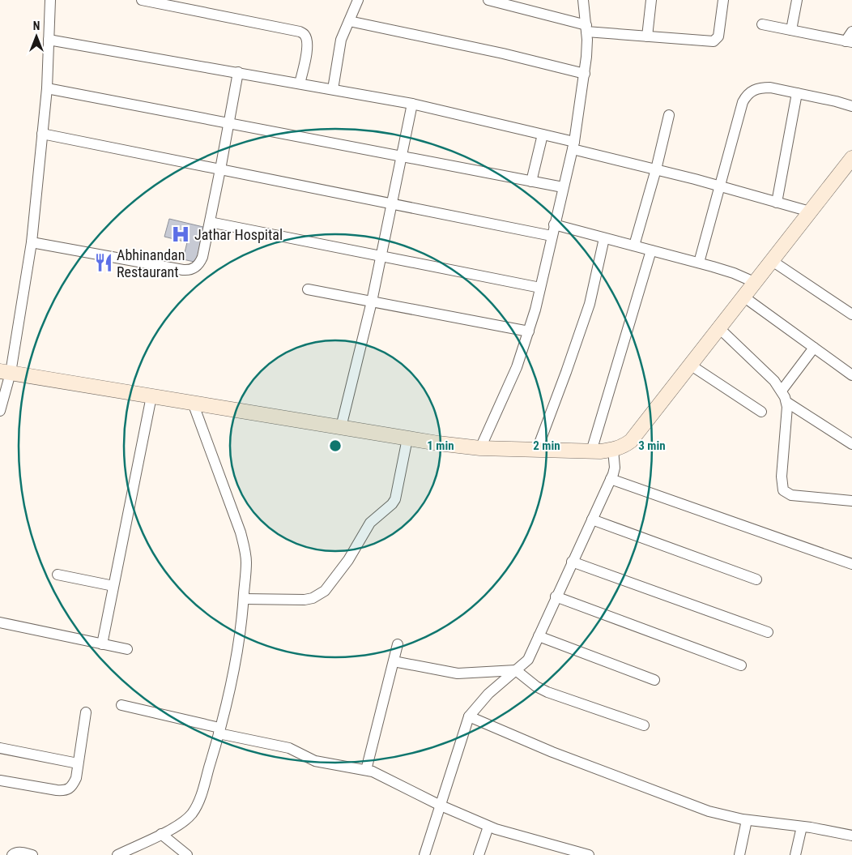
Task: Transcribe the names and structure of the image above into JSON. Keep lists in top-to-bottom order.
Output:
{
  "places": {
    "hospital": ["Jathar Hospital"],
    "restaurant": ["Abhinandan Restaurant"]
  },
  "north": "top",
  "rings": ["1 min", "2 min", "3 min"]
}
